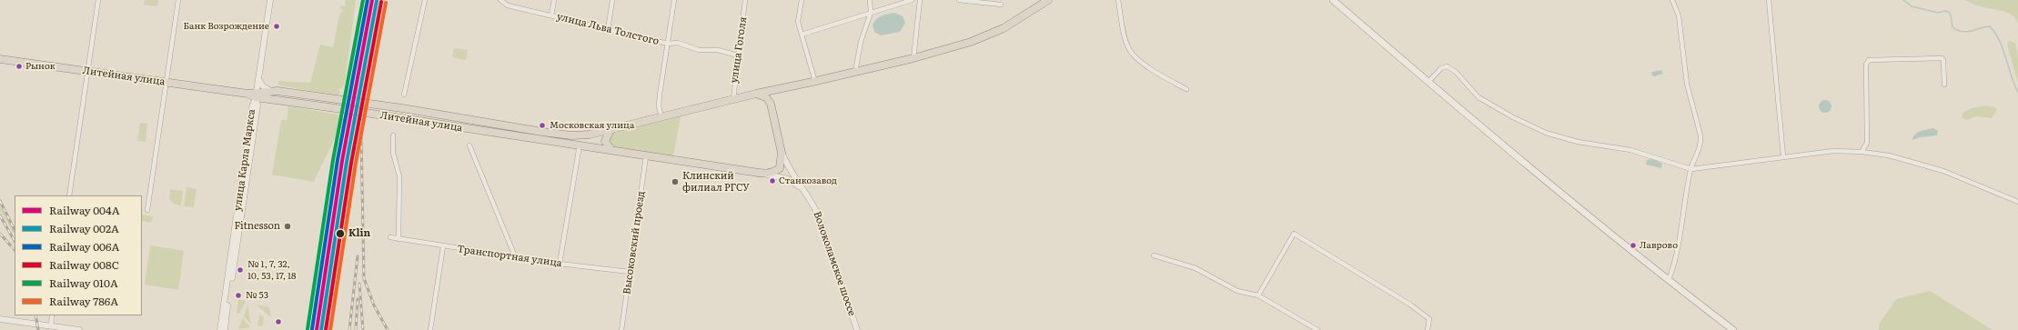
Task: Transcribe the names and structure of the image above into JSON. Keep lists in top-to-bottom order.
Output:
{
  "streets": {
    "highway": ["Литейная улица"],
    "street": [
      "улица Льва Толстого",
      "улица Гоголя",
      "улица Карла Маркса",
      "Высоковский проезд",
      "Транспортная улица",
      "Волоколамское шоссе"
    ]
  },
  "crossings": [
    ["улица Льва Толстого", "улица Гоголя"],
    ["улица Гоголя", "Литейная улица"],
    ["Литейная улица", "улица Карла Маркса"],
    ["Литейная улица", "Высоковский проезд"],
    ["Литейная улица", "Волоколамское шоссе"],
    ["Высоковский проезд", "Транспортная улица"]
  ],
  "places": [
    "Банк Возрождение",
    "Рынок",
    "Московская улица",
    "Станкозавод",
    "Клинский филиал РГСУ",
    "Fitnesson",
    "Klin",
    "Лаврово",
    "№ 1, 7, 32, 10, 53, 17, 18",
    "№ 53"
  ],
  "lines": [
    "rail line 004А",
    "rail line 006А",
    "rail line 010А",
    "rail line 002А",
    "rail line 008С",
    "rail line 786А"
  ],
  "legend": [
    "Railway 004А",
    "Railway 002А",
    "Railway 006А",
    "Railway 008С",
    "Railway 010А",
    "Railway 786А"
  ]
}
